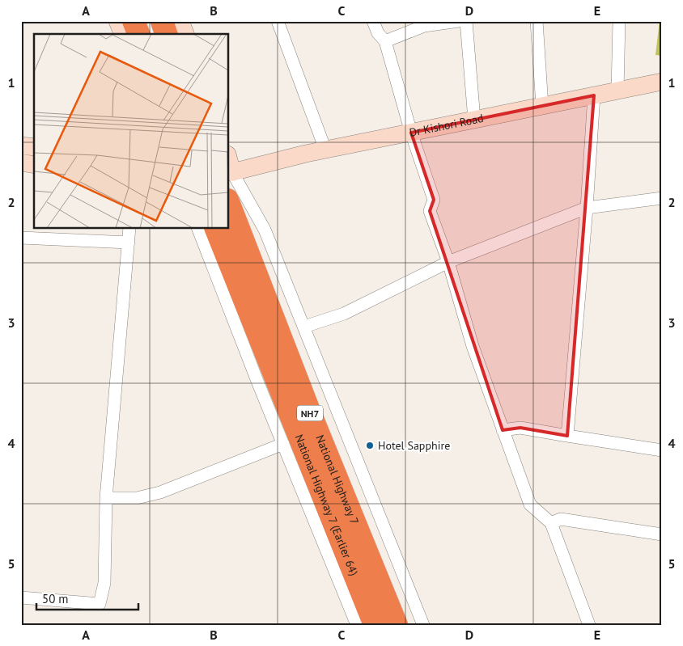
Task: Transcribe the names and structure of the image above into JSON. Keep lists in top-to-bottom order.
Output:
{
  "streets": {
    "highway": ["NH7", "National Highway 7", "National Highway 7 (Earlier 64)"],
    "street": ["Dr Kishori Road"]
  },
  "places": ["Hotel Sapphire"],
  "scale_bar": "50 m",
  "grid": {
    "columns": [
      "A",
      "B",
      "C",
      "D",
      "E"
    ],
    "rows": [
      "1",
      "2",
      "3",
      "4",
      "5"
    ]
  }
}
